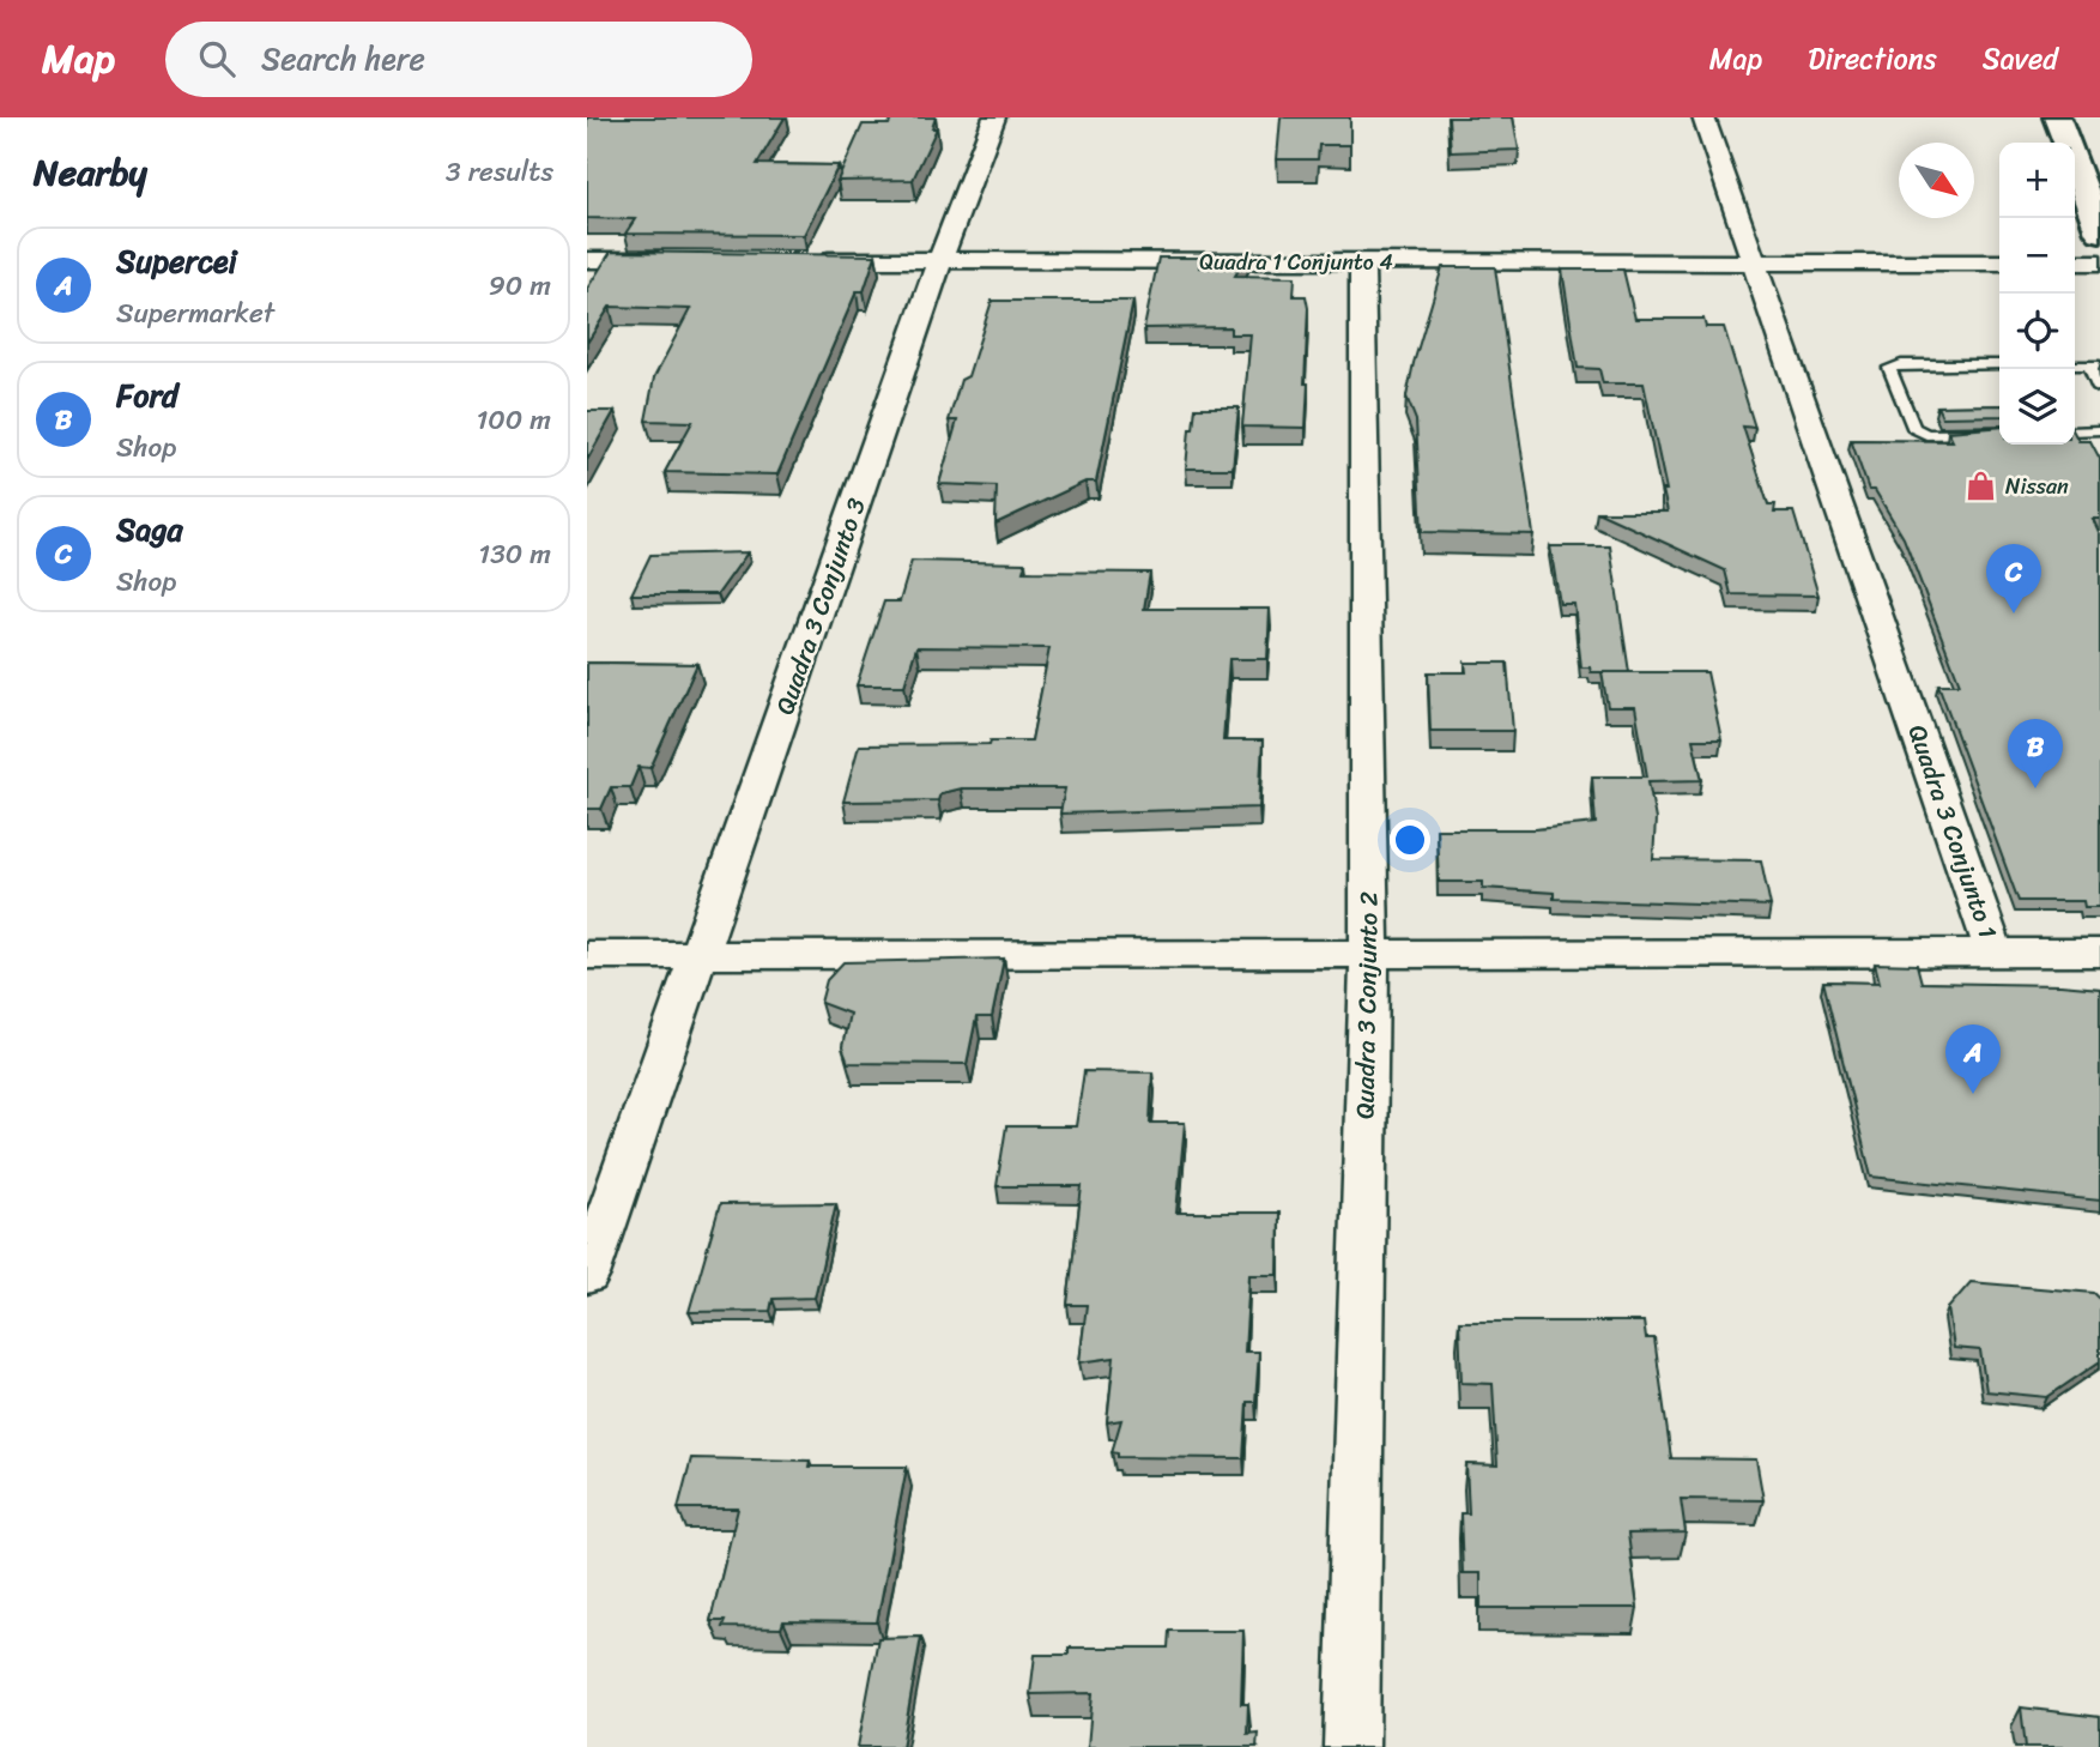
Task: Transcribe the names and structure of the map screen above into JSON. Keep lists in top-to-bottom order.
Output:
{
  "streets": {
    "street": [
      "Quadra 1 Conjunto 4",
      "Quadra 3 Conjunto 3",
      "Quadra 3 Conjunto 1",
      "Quadra 3 Conjunto 2"
    ]
  },
  "crossings": [
    ["Quadra 1 Conjunto 4", "Quadra 3 Conjunto 3"],
    ["Quadra 1 Conjunto 4", "Quadra 3 Conjunto 1"],
    ["Quadra 1 Conjunto 4", "Quadra 3 Conjunto 2"],
    ["Quadra 3 Conjunto 1", "Quadra 3 Conjunto 2"]
  ],
  "places": {
    "shop": ["Nissan"]
  },
  "north": "bottom right",
  "page": {
    "header": "Map",
    "search": "Search here",
    "nav": ["Map", "Directions", "Saved"],
    "heading": ["Nearby", "3 results"],
    "map_buttons": ["+", "−"],
    "list": [
      {
        "mark": "A",
        "name": "Supercei",
        "note": "Supermarket",
        "value": "90 m"
      },
      {
        "mark": "B",
        "name": "Ford",
        "note": "Shop",
        "value": "100 m"
      },
      {
        "mark": "C",
        "name": "Saga",
        "note": "Shop",
        "value": "130 m"
      }
    ],
    "pins": ["C", "B", "A"]
  }
}
